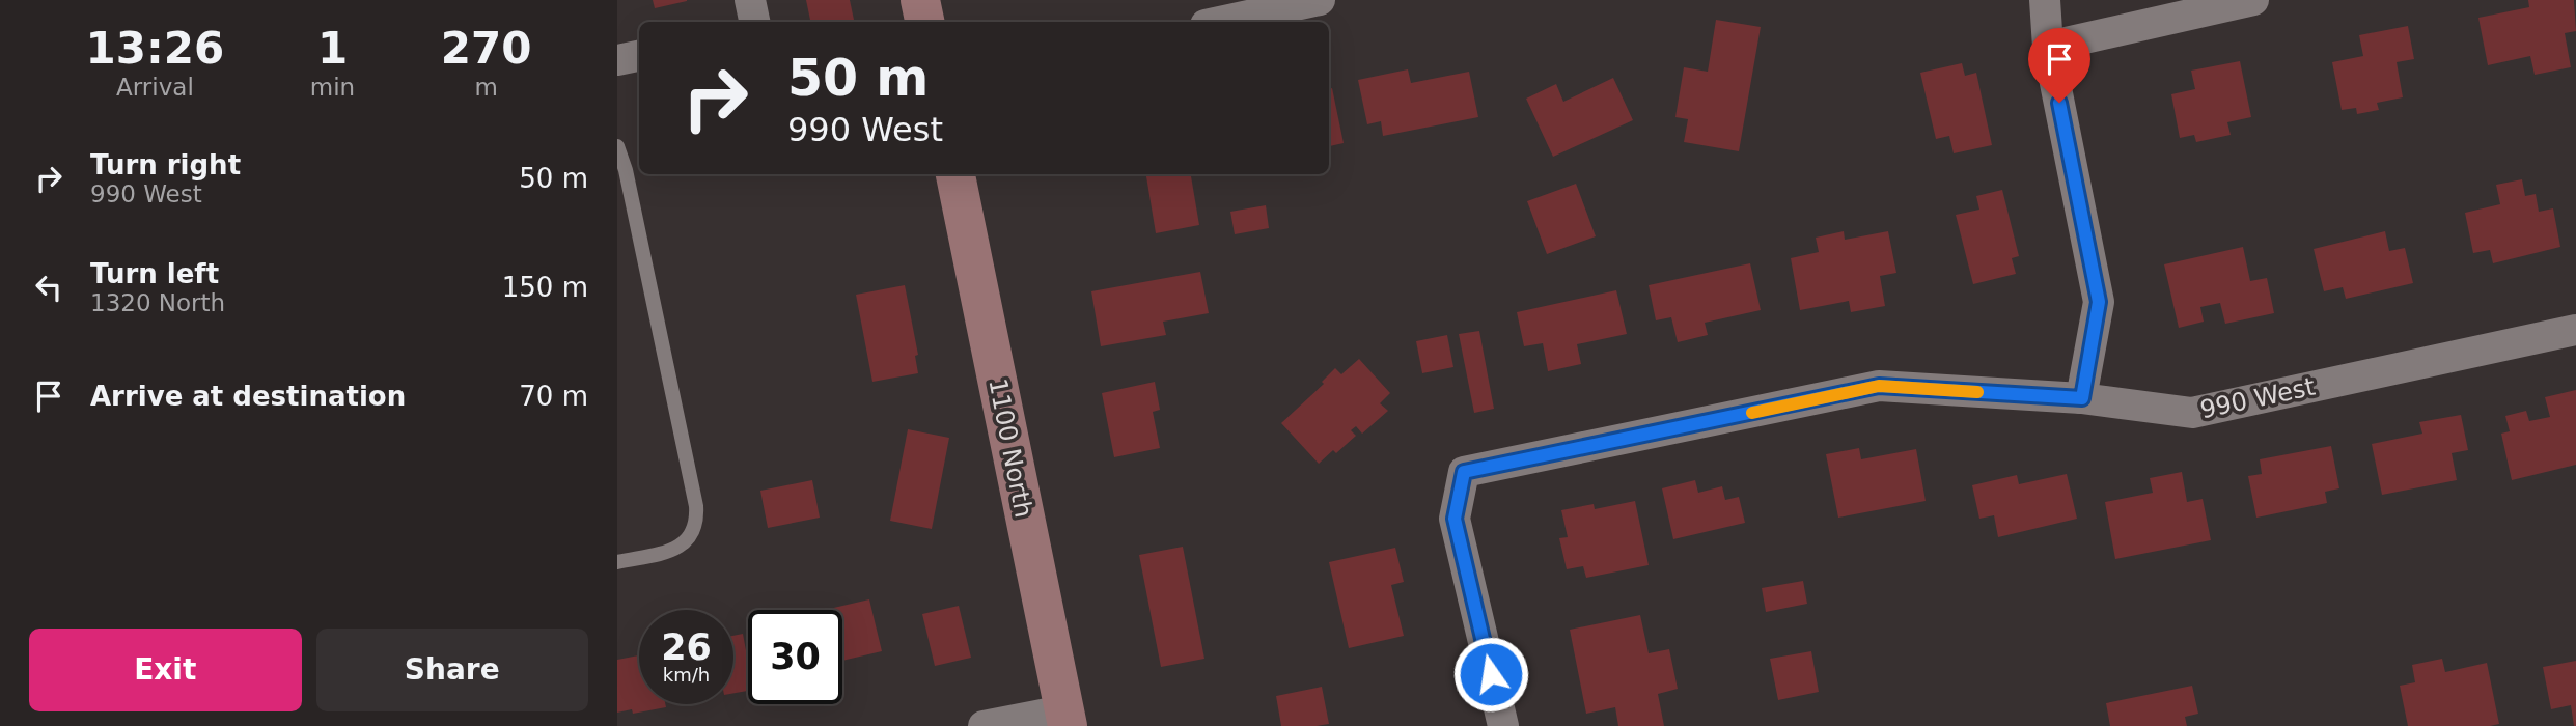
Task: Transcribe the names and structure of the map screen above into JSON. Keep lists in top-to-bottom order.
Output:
{
  "streets": {
    "main road": ["1100 North"],
    "street": ["990 West"]
  },
  "page": {
    "eta": [
      "13:26",
      "Arrival",
      "1",
      "min",
      "270",
      "m"
    ],
    "turn": ["50 m", "990 West"],
    "list": [
      {
        "name": "Turn right",
        "note": "990 West",
        "value": "50 m"
      },
      {
        "name": "Turn left",
        "note": "1320 North",
        "value": "150 m"
      },
      {
        "name": "Arrive at destination",
        "value": "70 m"
      }
    ],
    "speed": "26 km/h",
    "limit": "30",
    "buttons": ["Exit", "Share"]
  }
}
